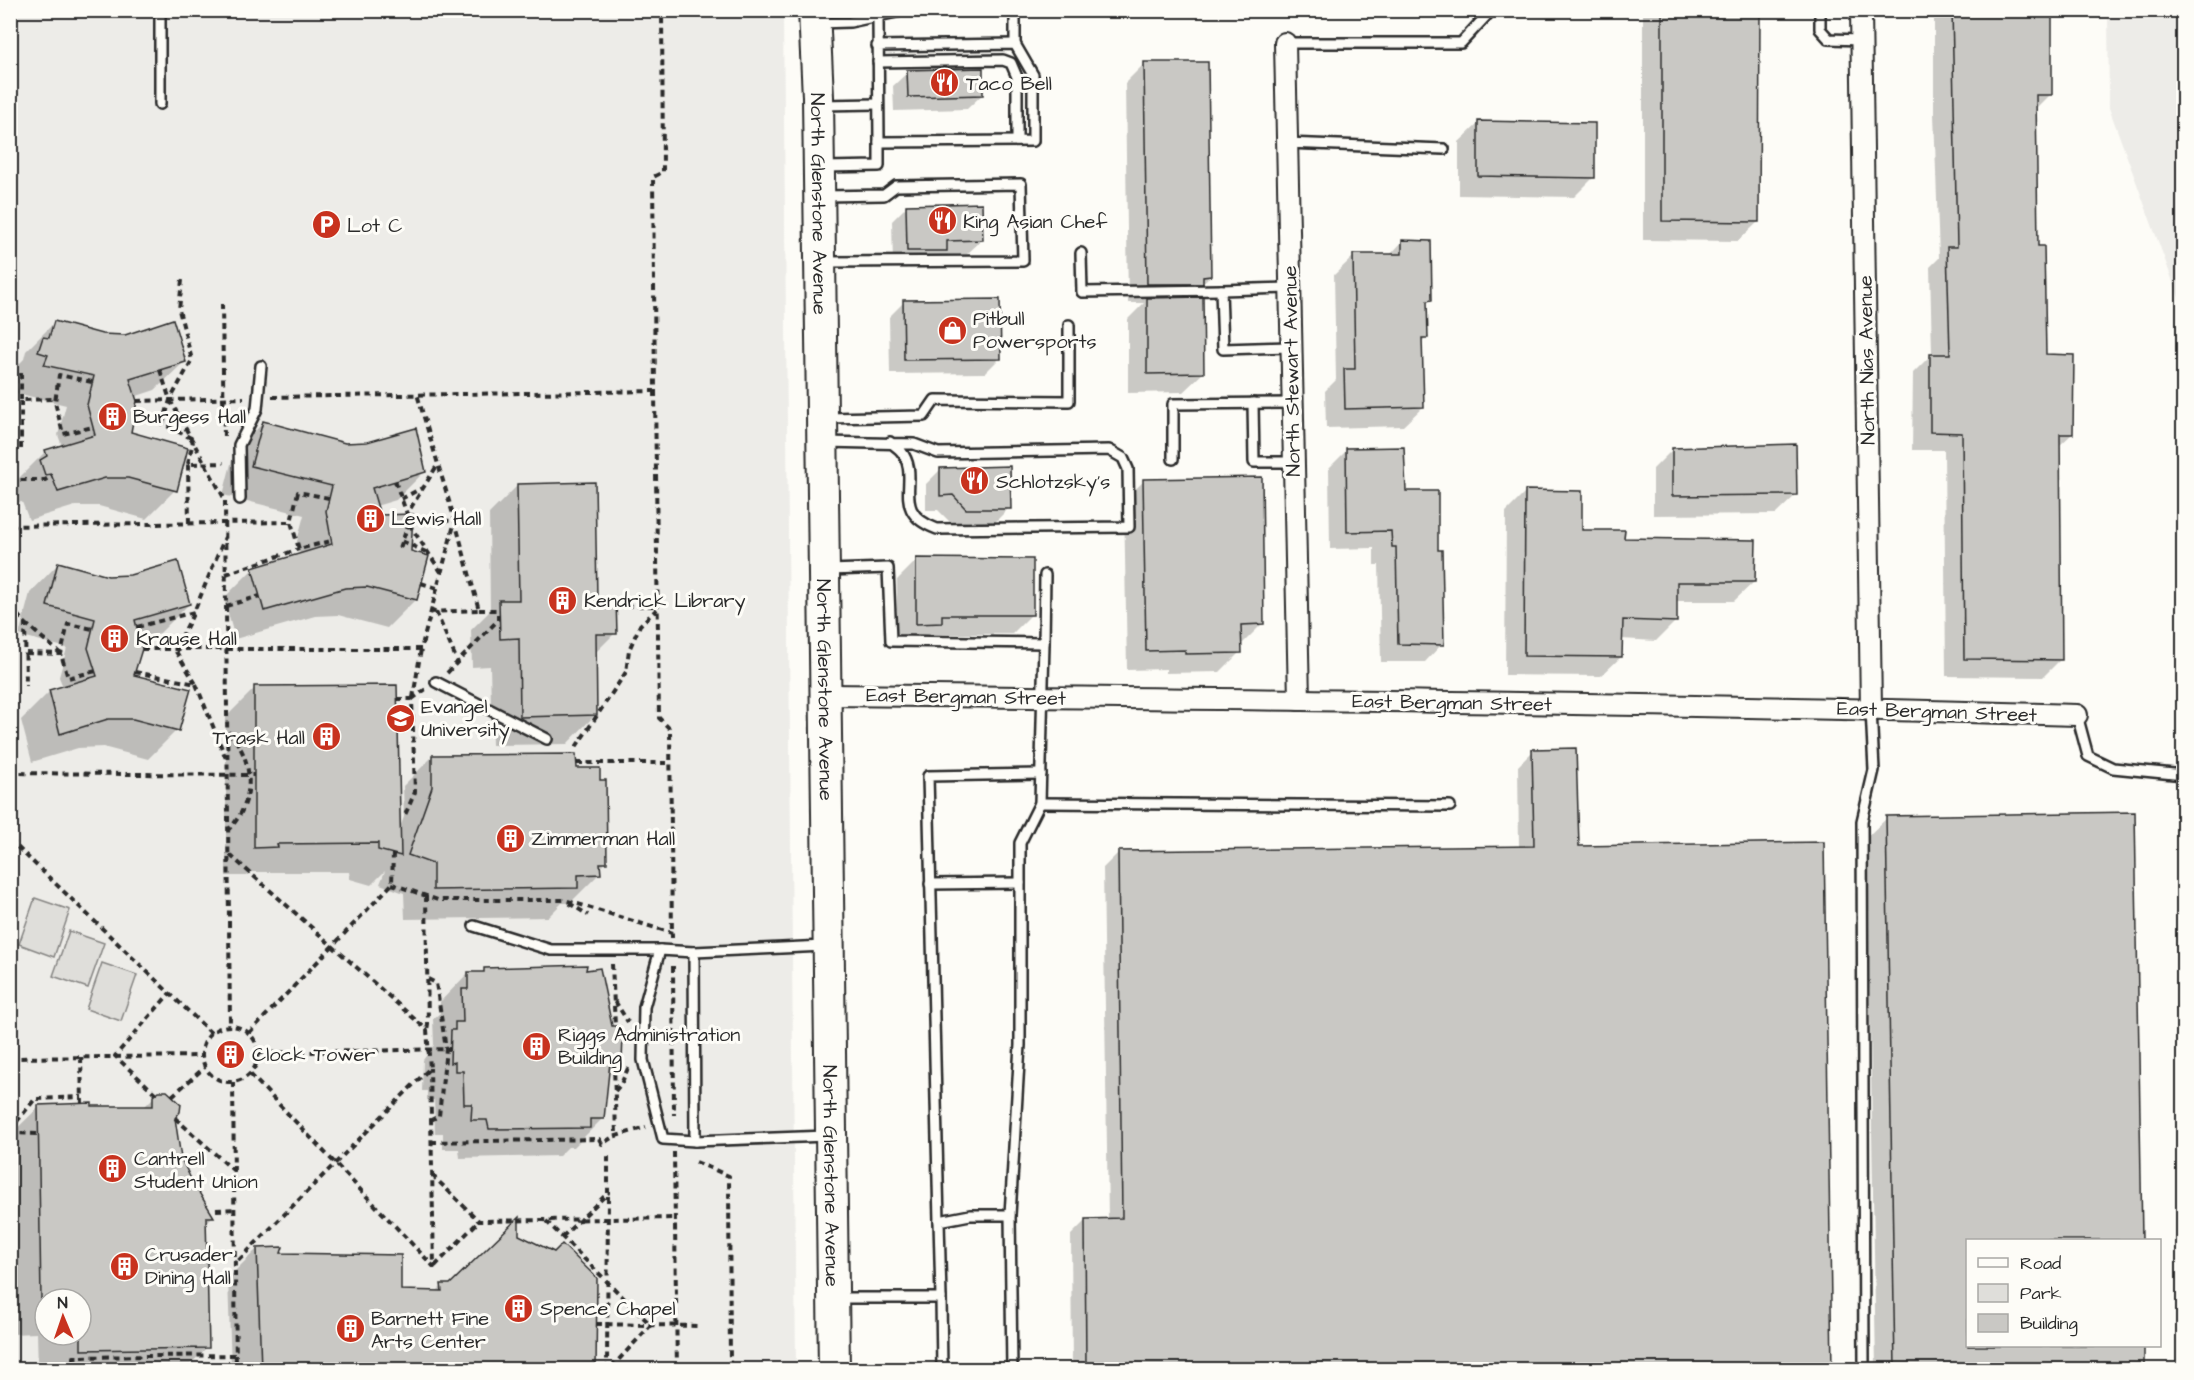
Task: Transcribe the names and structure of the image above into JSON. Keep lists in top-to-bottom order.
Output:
{
  "streets": {
    "main road": ["North Glenstone Avenue"],
    "street": ["North Nias Avenue", "North Stewart Avenue", "East Bergman Street"]
  },
  "crossings": [
    ["North Glenstone Avenue", "East Bergman Street"],
    ["North Nias Avenue", "East Bergman Street"],
    ["North Stewart Avenue", "East Bergman Street"]
  ],
  "places": {
    "restaurant": ["Taco Bell", "King Asian Chef", "Schlotzsky's"],
    "parking": ["Lot C"],
    "shop": ["Pitbull Powersports"],
    "building": [
      "Burgess Hall",
      "Lewis Hall",
      "Kendrick Library",
      "Krause Hall",
      "Trask Hall",
      "Zimmerman Hall",
      "Riggs Administration Building",
      "Clock Tower",
      "Cantrell Student Union",
      "Crusader Dining Hall",
      "Spence Chapel",
      "Barnett Fine Arts Center"
    ],
    "school or university": ["Evangel University"]
  },
  "legend": ["Road", "Park", "Building"],
  "north": "top"
}
